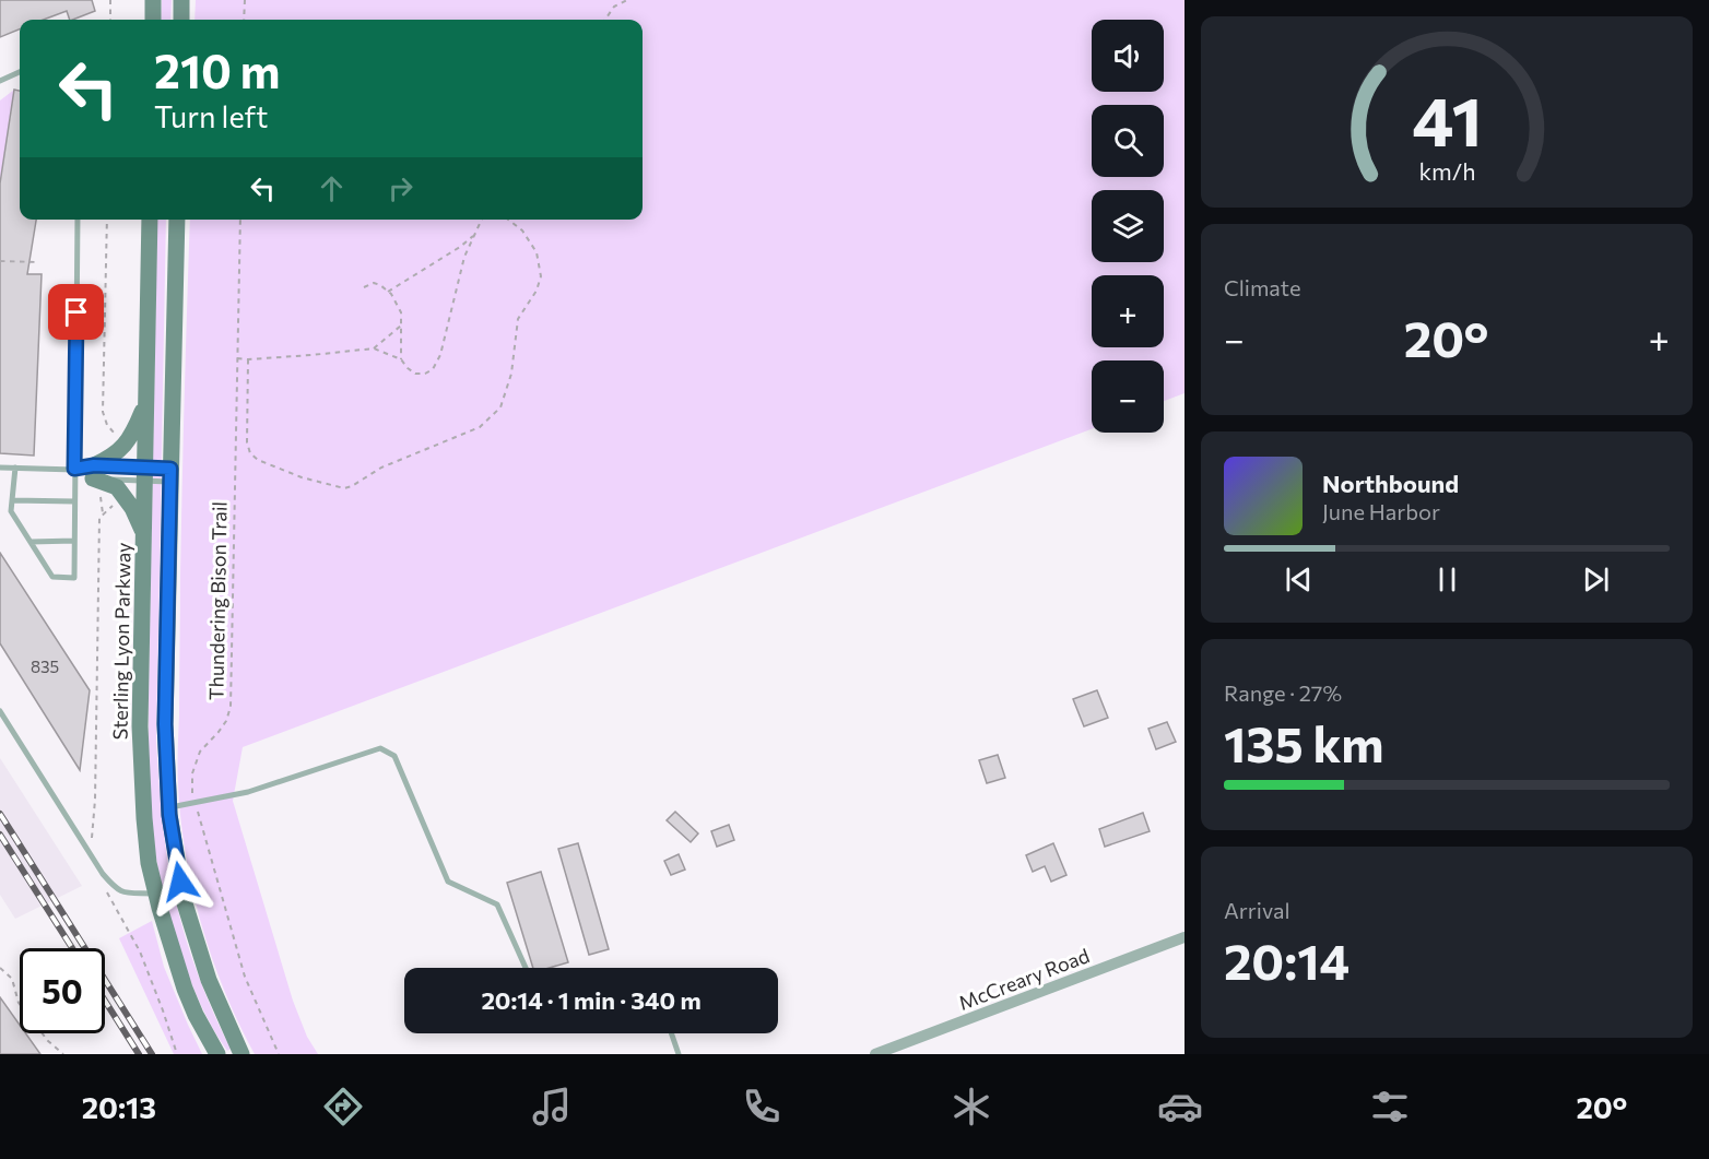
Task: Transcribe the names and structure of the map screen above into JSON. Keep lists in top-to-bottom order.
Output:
{
  "streets": {
    "main road": ["Sterling Lyon Parkway"],
    "street": ["McCreary Road"],
    "path": ["Thundering Bison Trail"]
  },
  "house_numbers": ["835"],
  "page": {
    "map_buttons": ["+", "−"],
    "turn": ["210 m", "Turn left"],
    "tile": [
      "Climate",
      ["Range · 27%", "135 km"],
      ["Arrival", "20:14"]
    ],
    "heat": ["−", "20°", "+"],
    "song": ["Northbound", "June Harbor"],
    "limit": "50",
    "trip": "20:14 · 1 min · 340 m",
    "tabs": ["20:13", "20°"],
    "gauge": ["41", "km/h"]
  }
}
